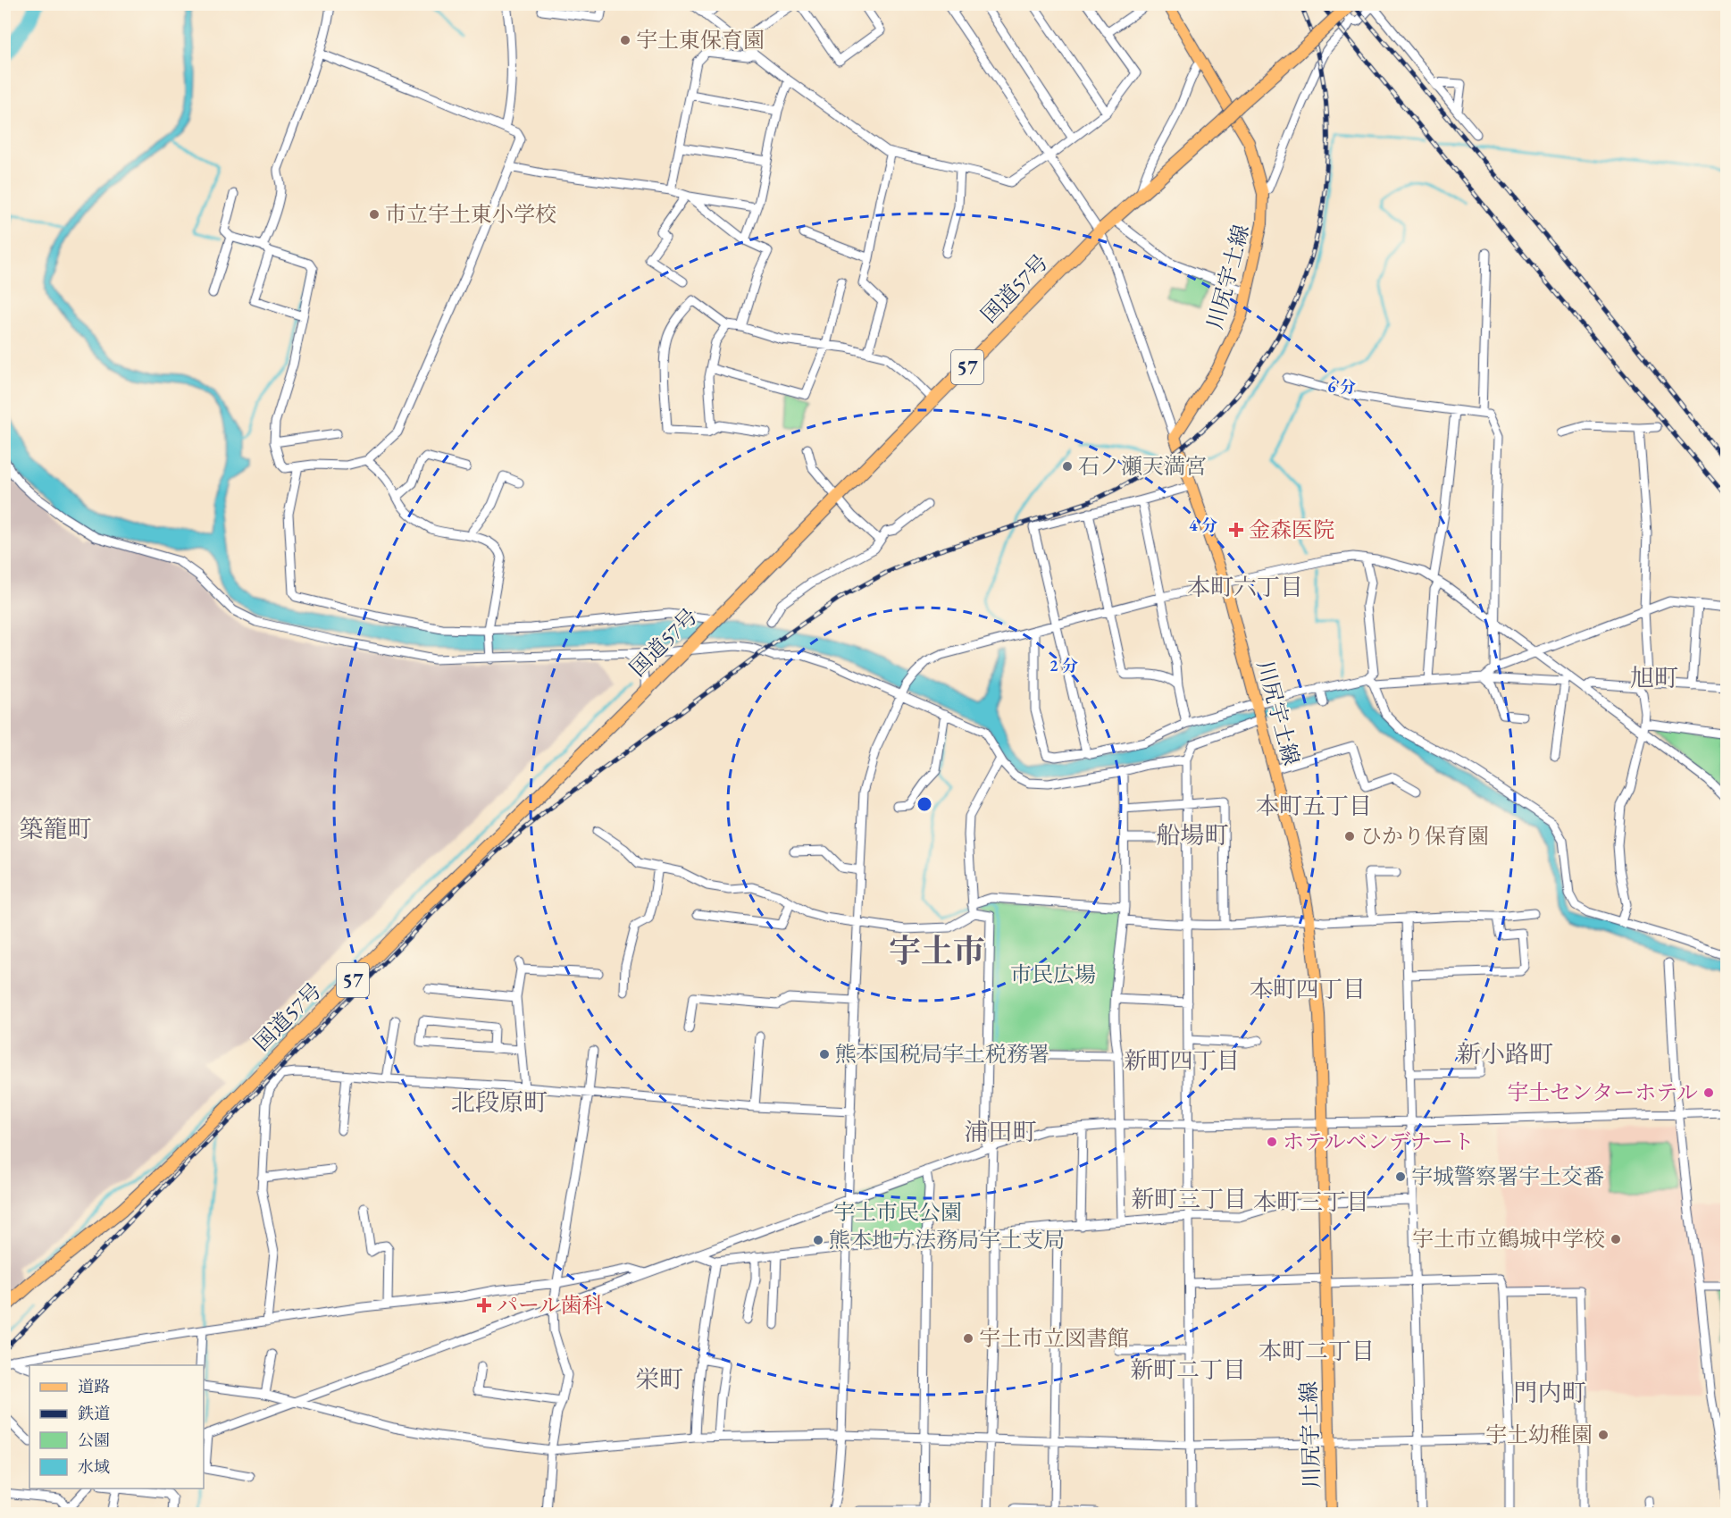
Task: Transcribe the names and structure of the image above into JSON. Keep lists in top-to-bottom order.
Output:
{
  "streets": {
    "highway": ["国道57号", "57"],
    "main road": ["川尻宇土線"]
  },
  "districts": [
    "本町六丁目",
    "旭町",
    "本町五丁目",
    "築籠町",
    "船場町",
    "宇土市",
    "本町四丁目",
    "新小路町",
    "新町四丁目",
    "北段原町",
    "浦田町",
    "新町三丁目",
    "本町三丁目",
    "本町二丁目",
    "新町二丁目",
    "栄町",
    "門内町"
  ],
  "parks": ["市民広場", "宇土市民公園"],
  "places": {
    "other": [
      "宇土東保育園",
      "市立宇土東小学校",
      "石ノ瀬天満宮",
      "ひかり保育園",
      "熊本国税局宇土税務署",
      "宇土センターホテル",
      "ホテルベンデナート",
      "宇城警察署宇土交番",
      "宇土市立鶴城中学校",
      "熊本地方法務局宇土支局",
      "宇土市立図書館",
      "宇土幼稚園"
    ],
    "health": ["金森医院", "パール歯科"]
  },
  "legend": [
    "道路",
    "鉄道",
    "公園",
    "水域"
  ],
  "rings": ["6 分", "4 分", "2 分"]
}
